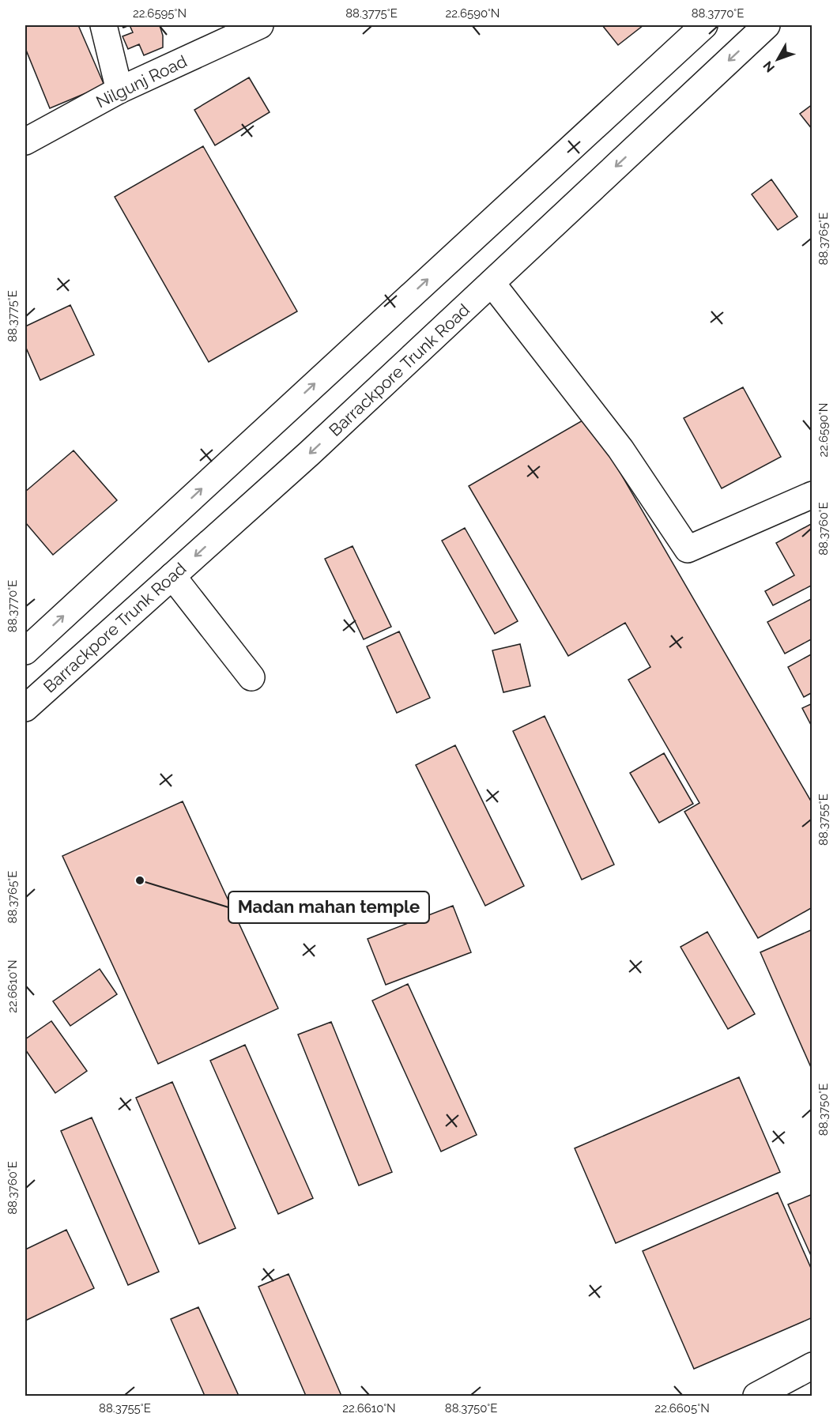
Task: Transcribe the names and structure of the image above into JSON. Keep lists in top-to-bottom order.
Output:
{
  "streets": {
    "main road": ["Nilgunj Road", "Barrackpore Trunk Road"]
  },
  "places": ["Madan mahan temple"],
  "north": "bottom left",
  "coordinates": [
    "22.6595°N",
    "88.3775°E",
    "22.6590°N",
    "88.3770°E",
    "88.3765°E",
    "88.3760°E",
    "88.3755°E",
    "22.6610°N",
    "88.3750°E",
    "22.6605°N"
  ]
}
